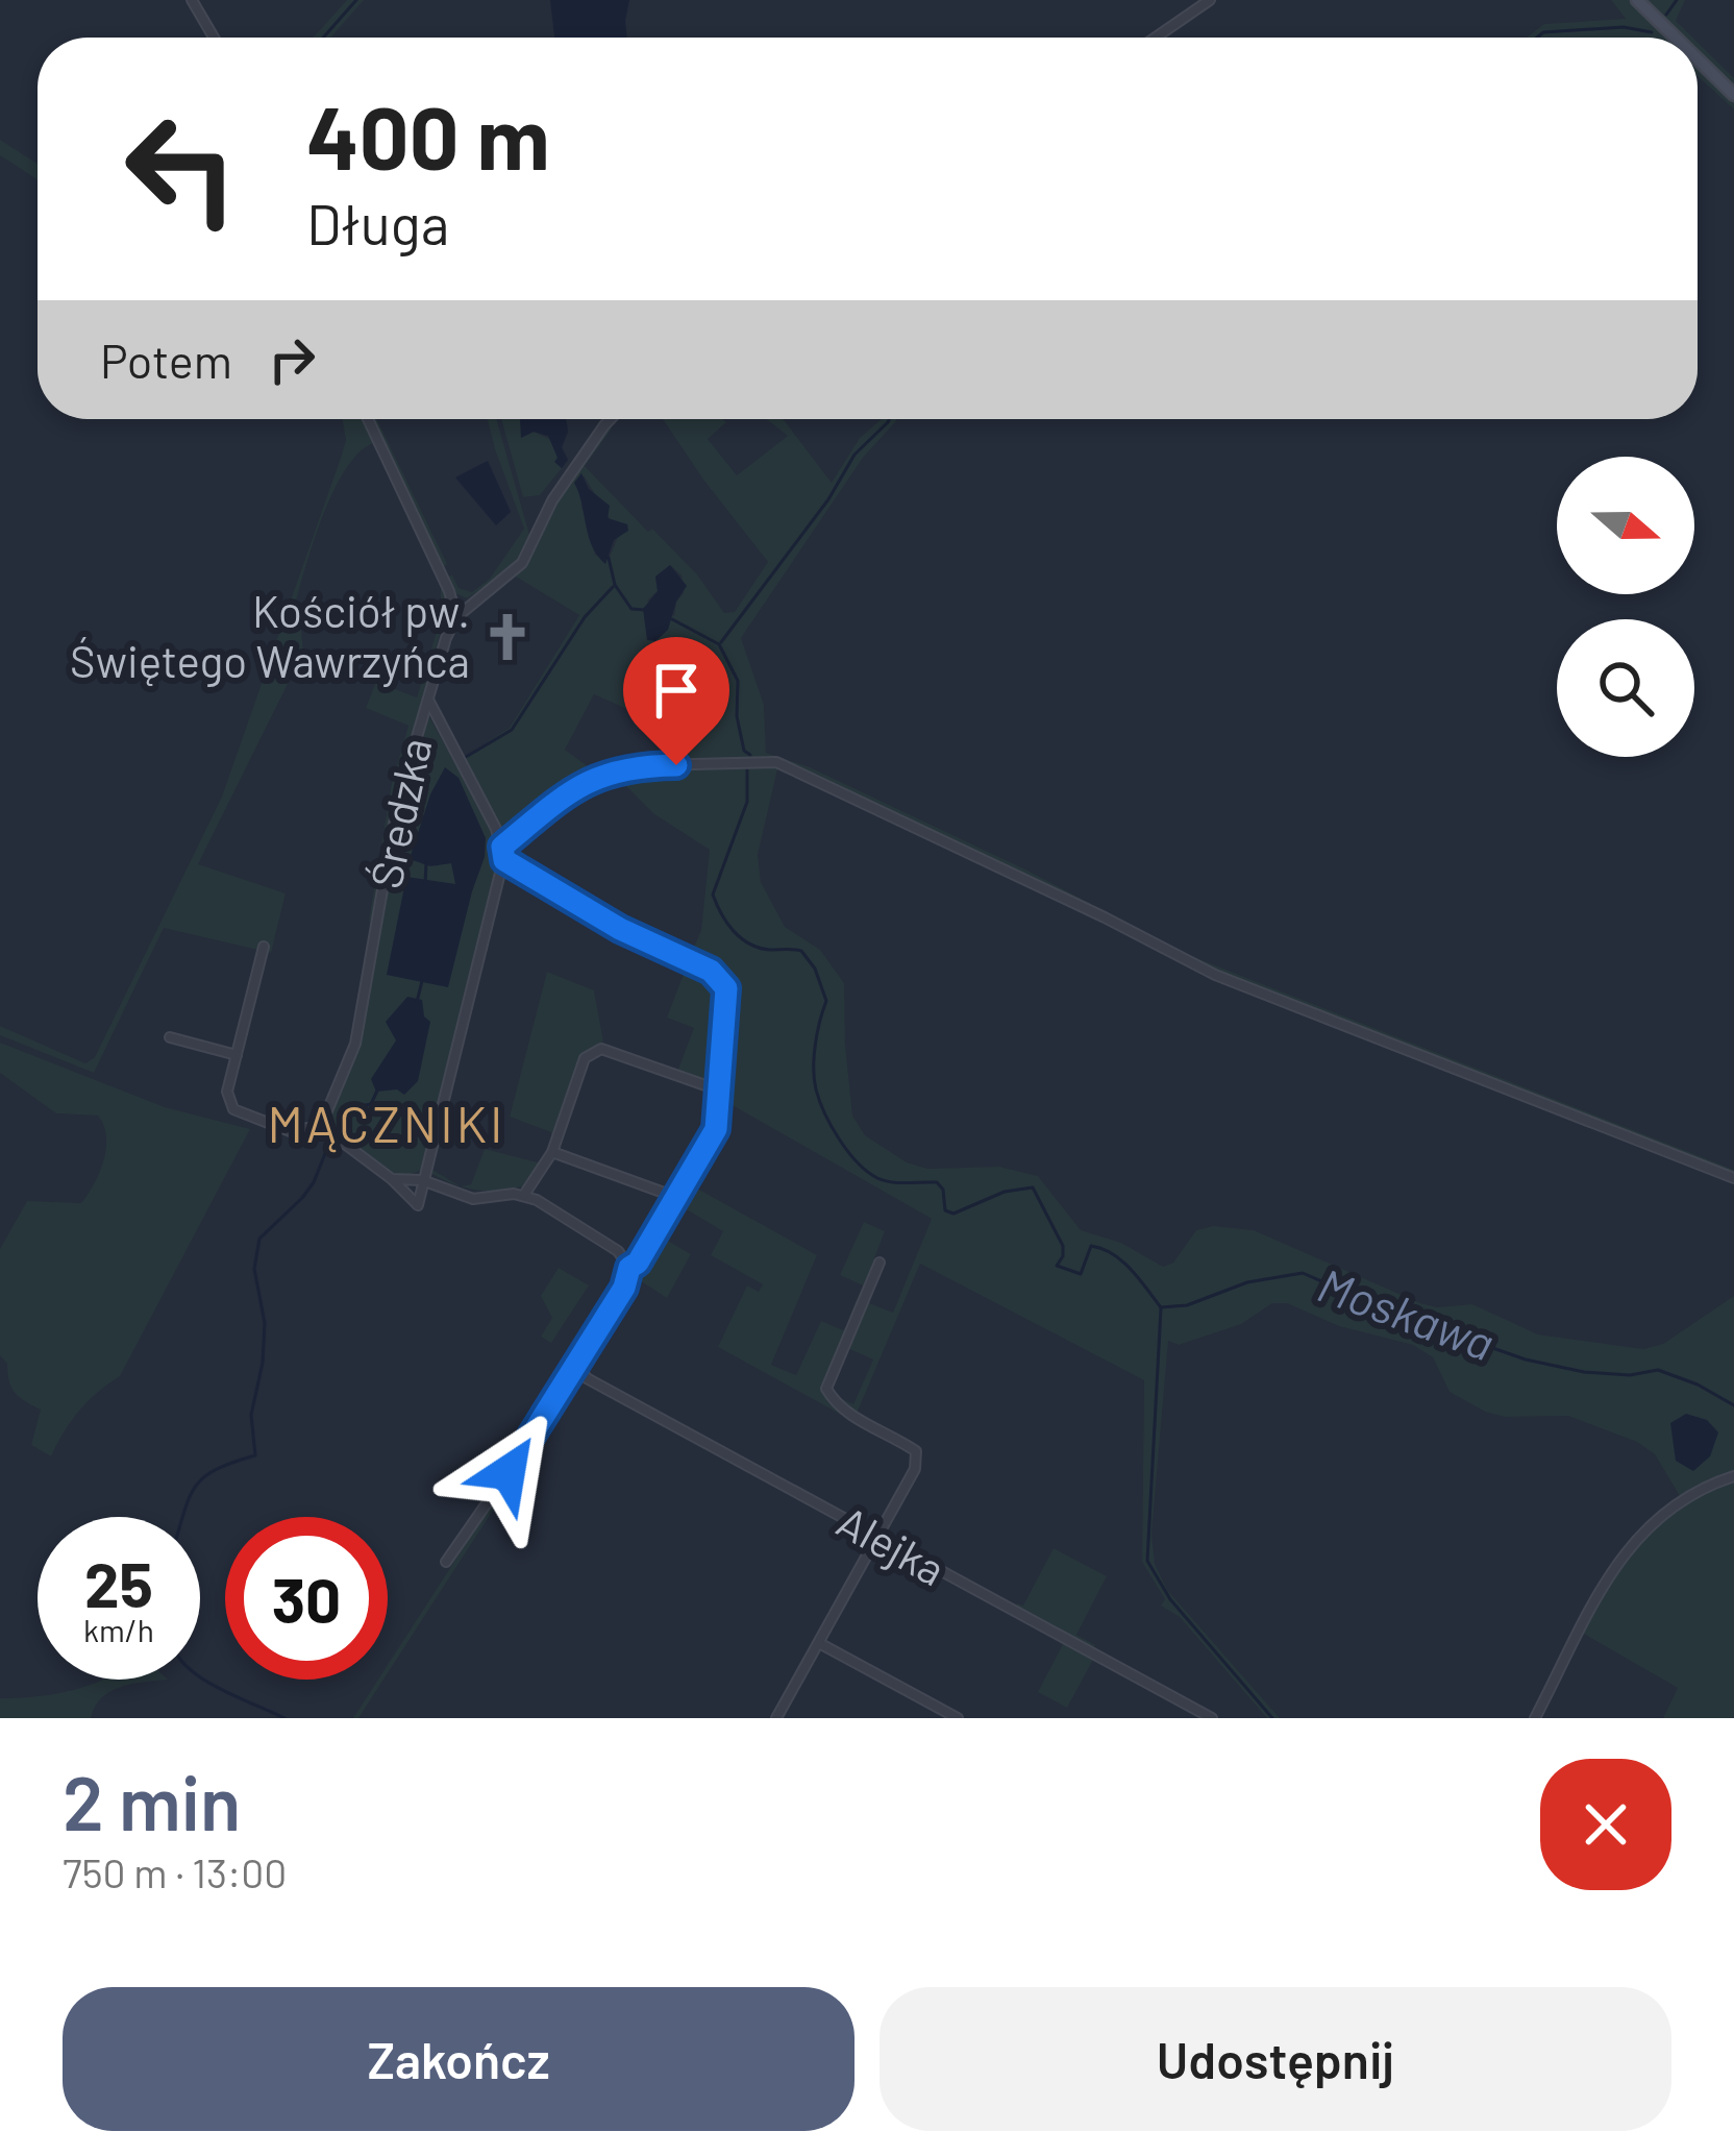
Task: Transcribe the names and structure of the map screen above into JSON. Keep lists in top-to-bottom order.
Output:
{
  "streets": {
    "street": ["Średzka", "Alejka"]
  },
  "districts": ["MĄCZNIKI"],
  "water": ["Moskawa"],
  "places": {
    "church": ["Kościół pw. Świętego Wawrzyńca"]
  },
  "north": "right",
  "page": {
    "turn": ["400 m", "Długa"],
    "then": "Potem",
    "speed": "25 km/h",
    "limit": "30",
    "heading": ["2 min", "750 m · 13:00"],
    "buttons": ["Zakończ", "Udostępnij"]
  }
}
